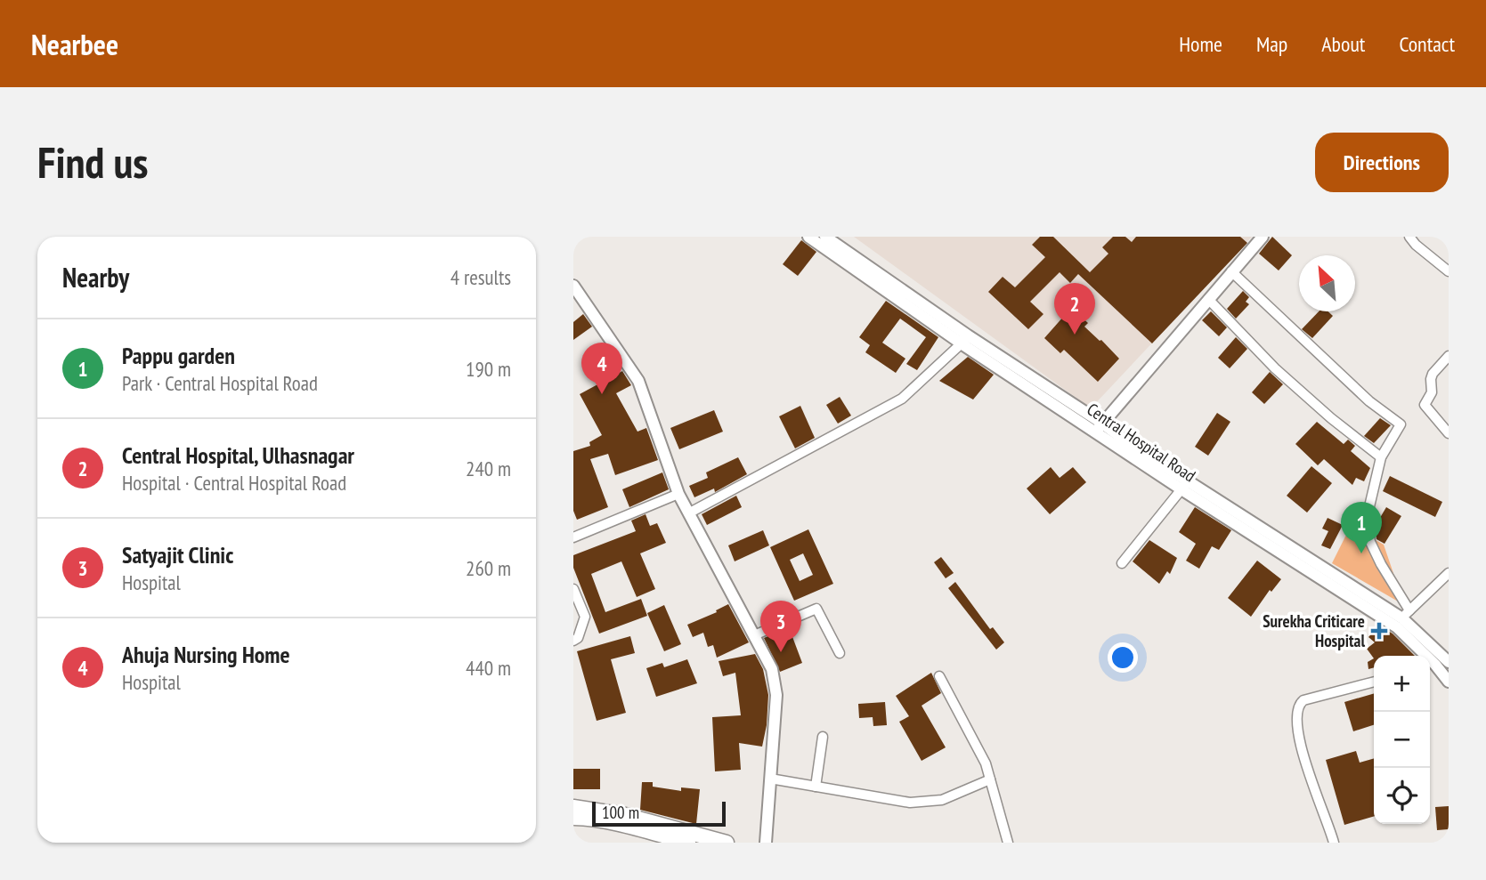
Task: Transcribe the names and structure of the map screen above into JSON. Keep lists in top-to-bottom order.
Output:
{
  "streets": {
    "street": ["Central Hospital Road"]
  },
  "places": {
    "health": ["Surekha Criticare Hospital"]
  },
  "scale_bar": "100 m",
  "north": "top left",
  "page": {
    "header": "Nearbee",
    "nav": [
      "Home",
      "Map",
      "About",
      "Contact"
    ],
    "buttons": "Directions",
    "title": "Find us",
    "heading": ["Nearby", "4 results"],
    "pins": [
      "2",
      "4",
      "1",
      "3"
    ],
    "list": [
      {
        "mark": "1",
        "name": "Pappu garden",
        "note": "Park · Central Hospital Road",
        "value": "190 m"
      },
      {
        "mark": "2",
        "name": "Central Hospital, Ulhasnagar",
        "note": "Hospital · Central Hospital Road",
        "value": "240 m"
      },
      {
        "mark": "3",
        "name": "Satyajit Clinic",
        "note": "Hospital",
        "value": "260 m"
      },
      {
        "mark": "4",
        "name": "Ahuja Nursing Home",
        "note": "Hospital",
        "value": "440 m"
      }
    ],
    "map_buttons": ["+", "−"],
    "scale": "100 m"
  }
}
